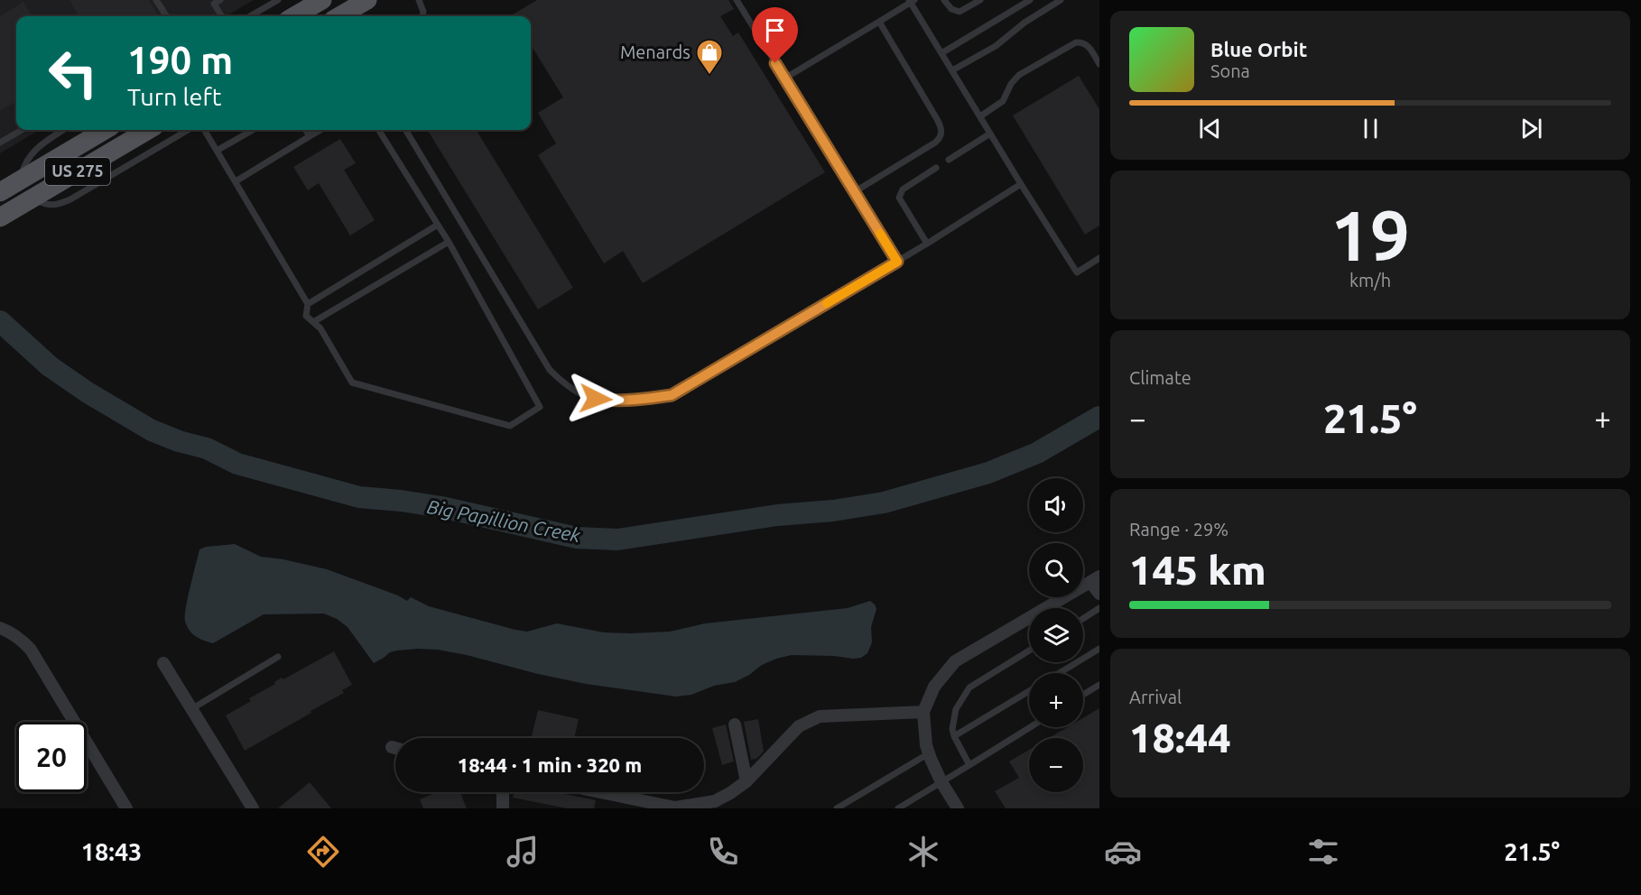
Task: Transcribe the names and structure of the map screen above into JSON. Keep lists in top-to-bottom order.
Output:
{
  "streets": {
    "main road": ["US 275"]
  },
  "water": ["Big Papillion Creek"],
  "places": {
    "shop": ["Menards"]
  },
  "page": {
    "turn": ["190 m", "Turn left"],
    "song": ["Blue Orbit", "Sona"],
    "tile": [
      ["19", "km/h"],
      "Climate",
      ["Range · 29%", "145 km"],
      ["Arrival", "18:44"]
    ],
    "heat": ["−", "21.5°", "+"],
    "map_buttons": ["+", "−"],
    "limit": "20",
    "trip": "18:44 · 1 min · 320 m",
    "tabs": ["18:43", "21.5°"]
  }
}
